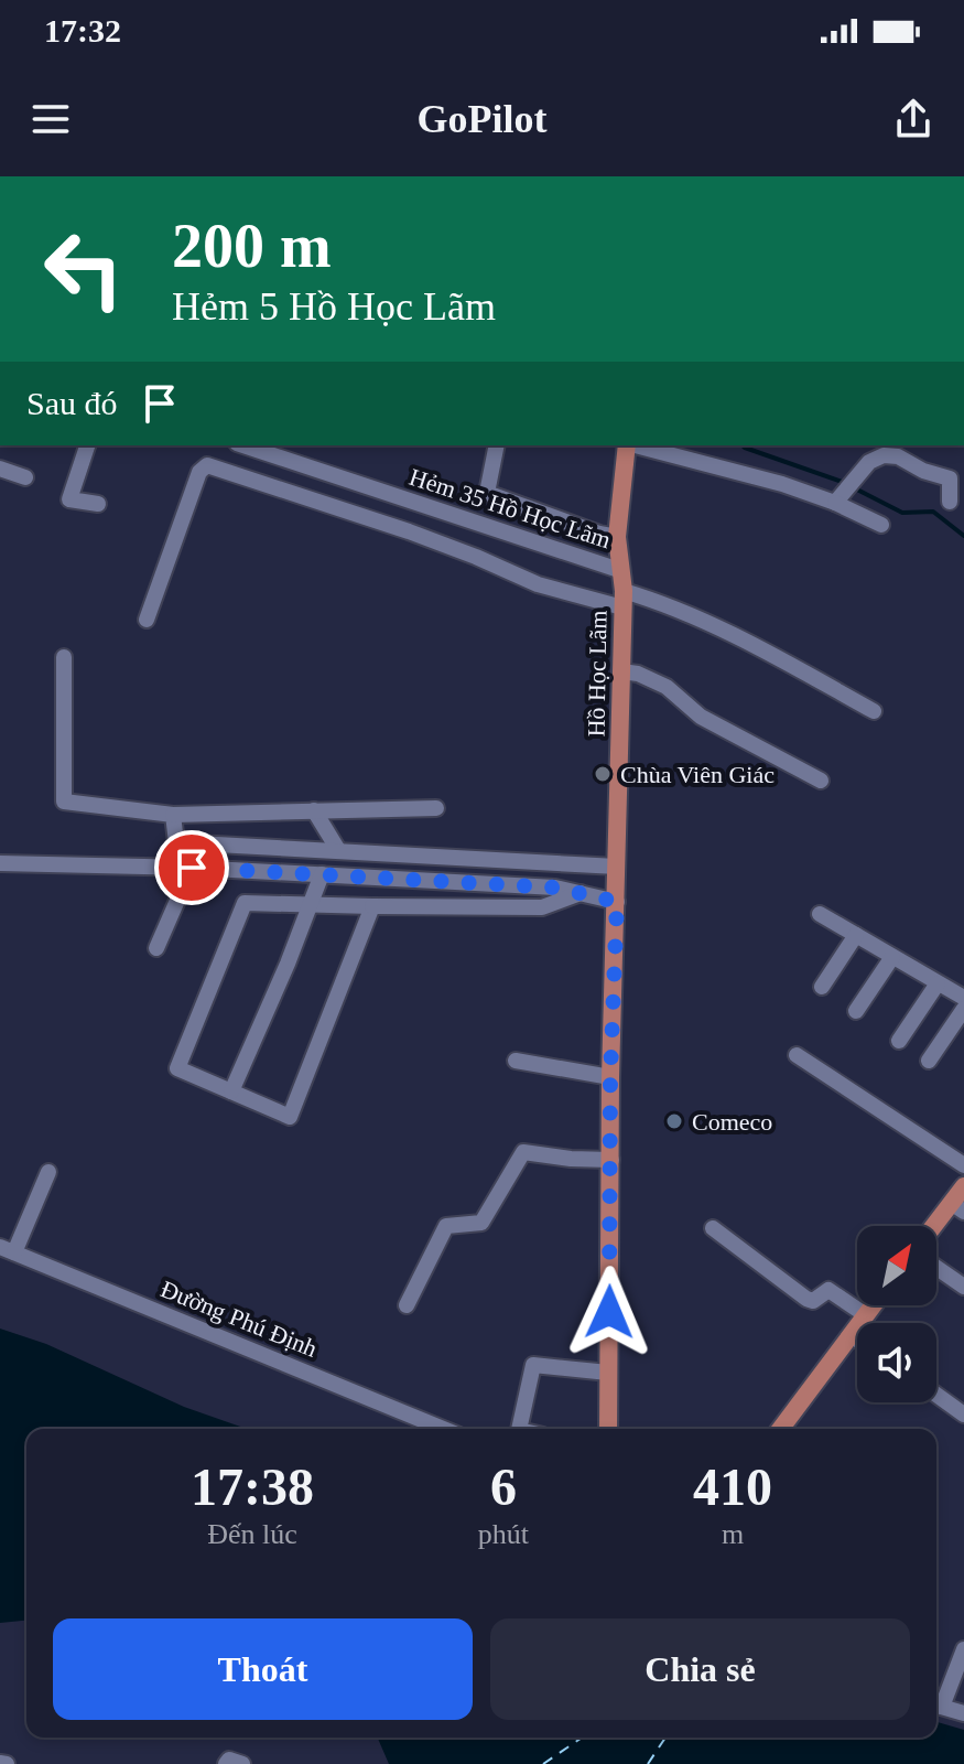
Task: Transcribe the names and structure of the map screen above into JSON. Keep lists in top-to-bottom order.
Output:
{
  "streets": {
    "main road": ["Hồ Học Lãm"],
    "street": ["Hẻm 35 Hồ Học Lãm", "Đường Phú Định"]
  },
  "crossings": [
    ["Hẻm 35 Hồ Học Lãm", "Hồ Học Lãm"]
  ],
  "places": ["Chùa Viên Giác", "Comeco"],
  "north": "top right",
  "page": {
    "status": "17:32",
    "header": "GoPilot",
    "turn": ["200 m", "Hẻm 5 Hồ Học Lãm"],
    "then": "Sau đó",
    "eta": [
      "17:38",
      "Đến lúc",
      "6",
      "phút",
      "410",
      "m"
    ],
    "buttons": ["Thoát", "Chia sẻ"]
  }
}
